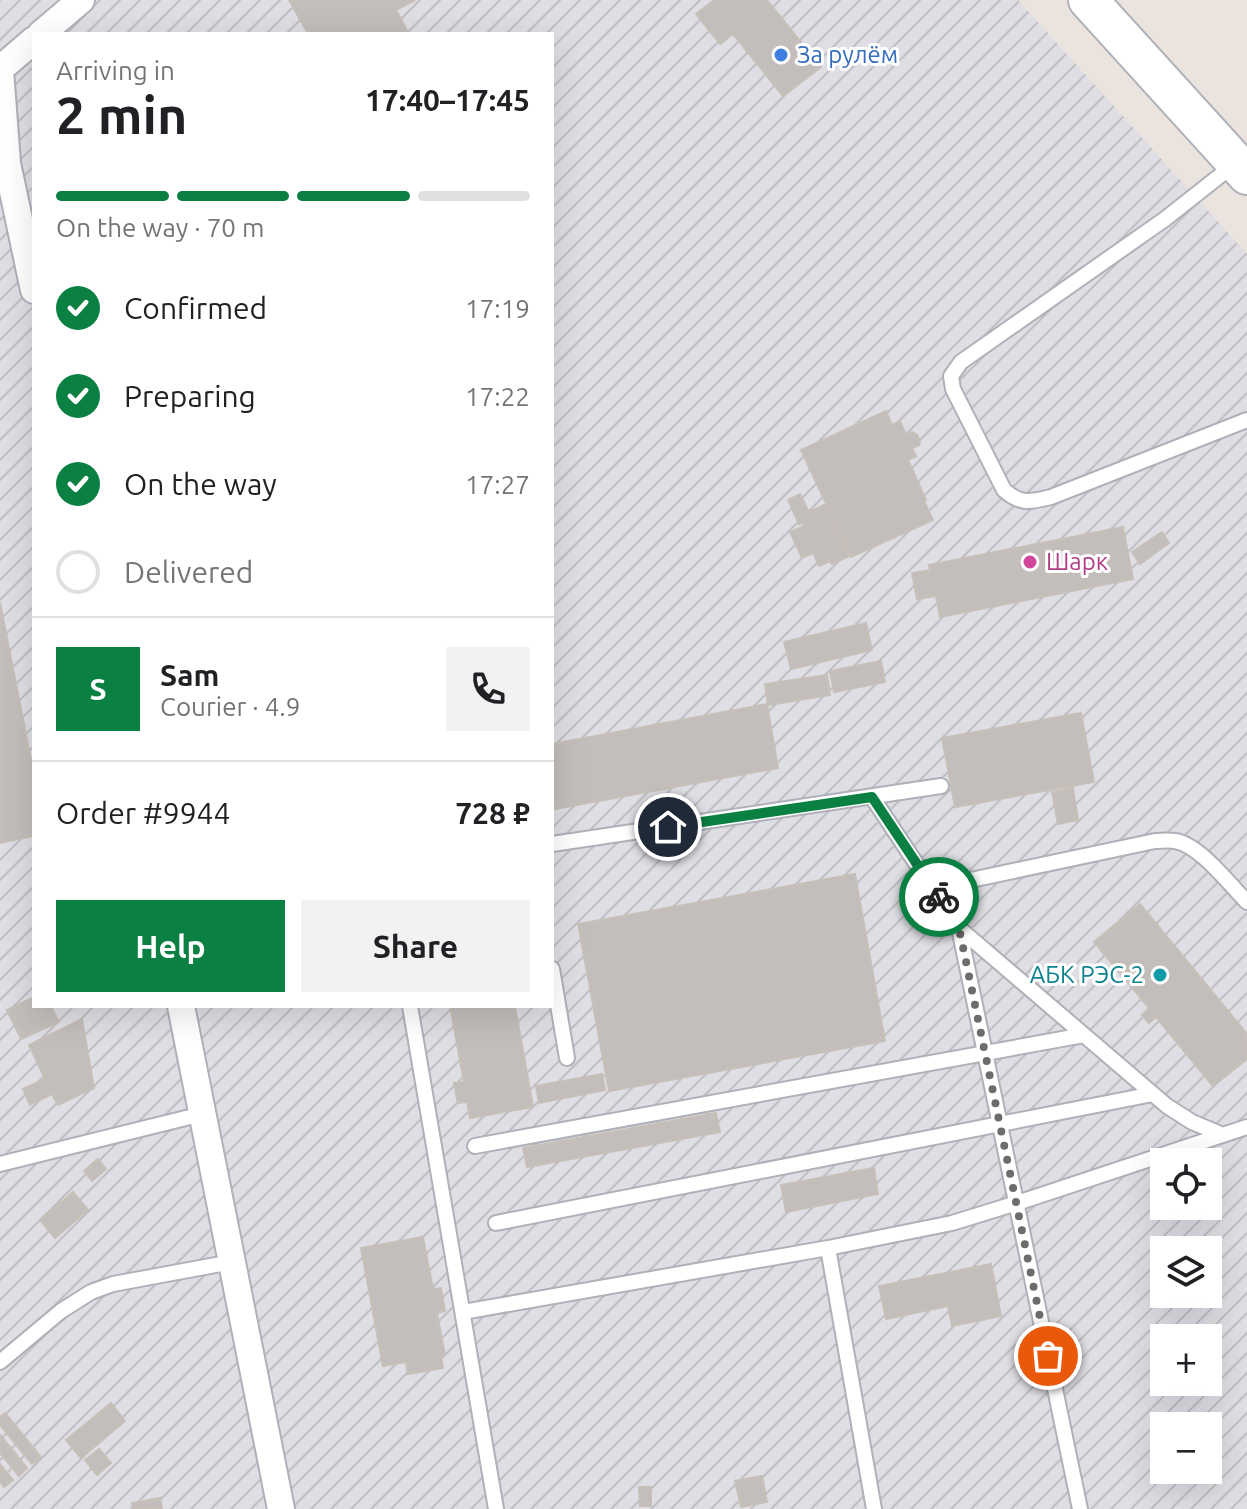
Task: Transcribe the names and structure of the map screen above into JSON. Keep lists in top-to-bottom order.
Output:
{
  "places": ["За рулём", "Шарк", "АБК РЭС-2"],
  "page": {
    "heading": ["2 min", "Arriving in", "17:40–17:45"],
    "panel": [
      "Sam",
      "Courier · 4.9",
      "Order #9944",
      "728 ₽"
    ],
    "bar": "On the way · 70 m",
    "list": [
      ["Confirmed", "17:19"],
      ["Preparing", "17:22"],
      ["On the way", "17:27"],
      "Delivered"
    ],
    "round": "S",
    "buttons": ["Help", "Share"],
    "map_buttons": ["+", "−"]
  }
}
